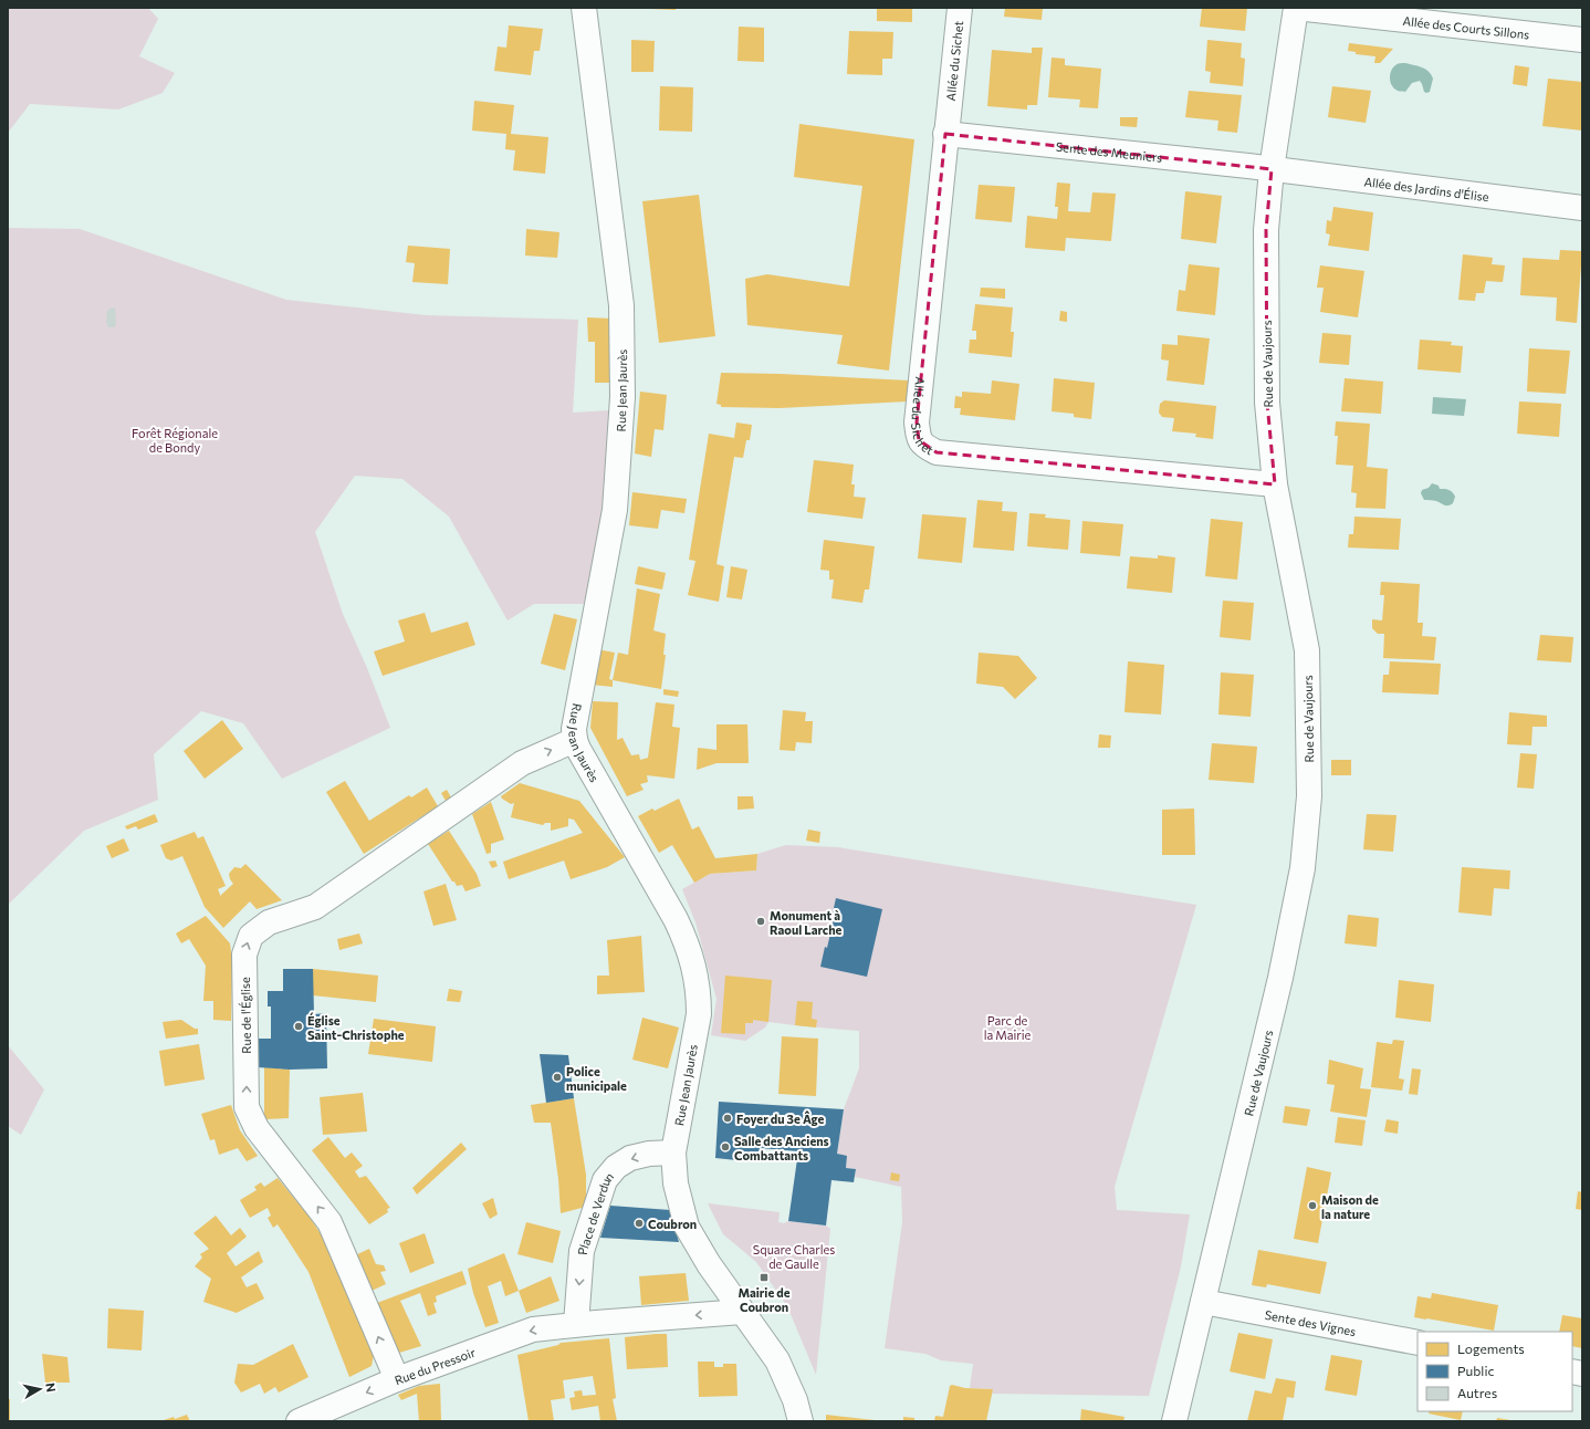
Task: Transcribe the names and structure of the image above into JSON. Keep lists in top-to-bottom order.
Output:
{
  "streets": {
    "street": [
      "Allée des Courts Sillons",
      "Allée du Sichet",
      "Sente des Meuniers",
      "Allée des Jardins d'Élise",
      "Rue de Vaujours",
      "Rue Jean Jaurès",
      "Rue de l'Église",
      "Place de Verdun",
      "Sente des Vignes",
      "Rue du Pressoir"
    ]
  },
  "crossings": [
    ["Allée des Courts Sillons", "Rue de Vaujours"],
    ["Allée du Sichet", "Sente des Meuniers"],
    ["Allée du Sichet", "Rue de Vaujours"],
    ["Sente des Meuniers", "Allée des Jardins d'Élise"],
    ["Sente des Meuniers", "Rue de Vaujours"],
    ["Allée des Jardins d'Élise", "Rue de Vaujours"],
    ["Rue de Vaujours", "Sente des Vignes"],
    ["Rue Jean Jaurès", "Rue de l'Église"],
    ["Rue Jean Jaurès", "Place de Verdun"],
    ["Rue Jean Jaurès", "Rue du Pressoir"],
    ["Rue de l'Église", "Rue du Pressoir"],
    ["Place de Verdun", "Rue du Pressoir"]
  ],
  "one_way": ["Place de Verdun", "Rue du Pressoir"],
  "parks": ["Forêt Régionale de Bondy", "Parc de la Mairie", "Square Charles de Gaulle"],
  "places": {
    "other": [
      "Monument à Raoul Larche",
      "Église Saint-Christophe",
      "Police municipale",
      "Foyer du 3e Âge",
      "Salle des Anciens Combattants",
      "Maison de la nature",
      "Coubron"
    ],
    "transit": ["Mairie de Coubron"]
  },
  "legend": ["Logements", "Public", "Autres"],
  "north": "right"
}
